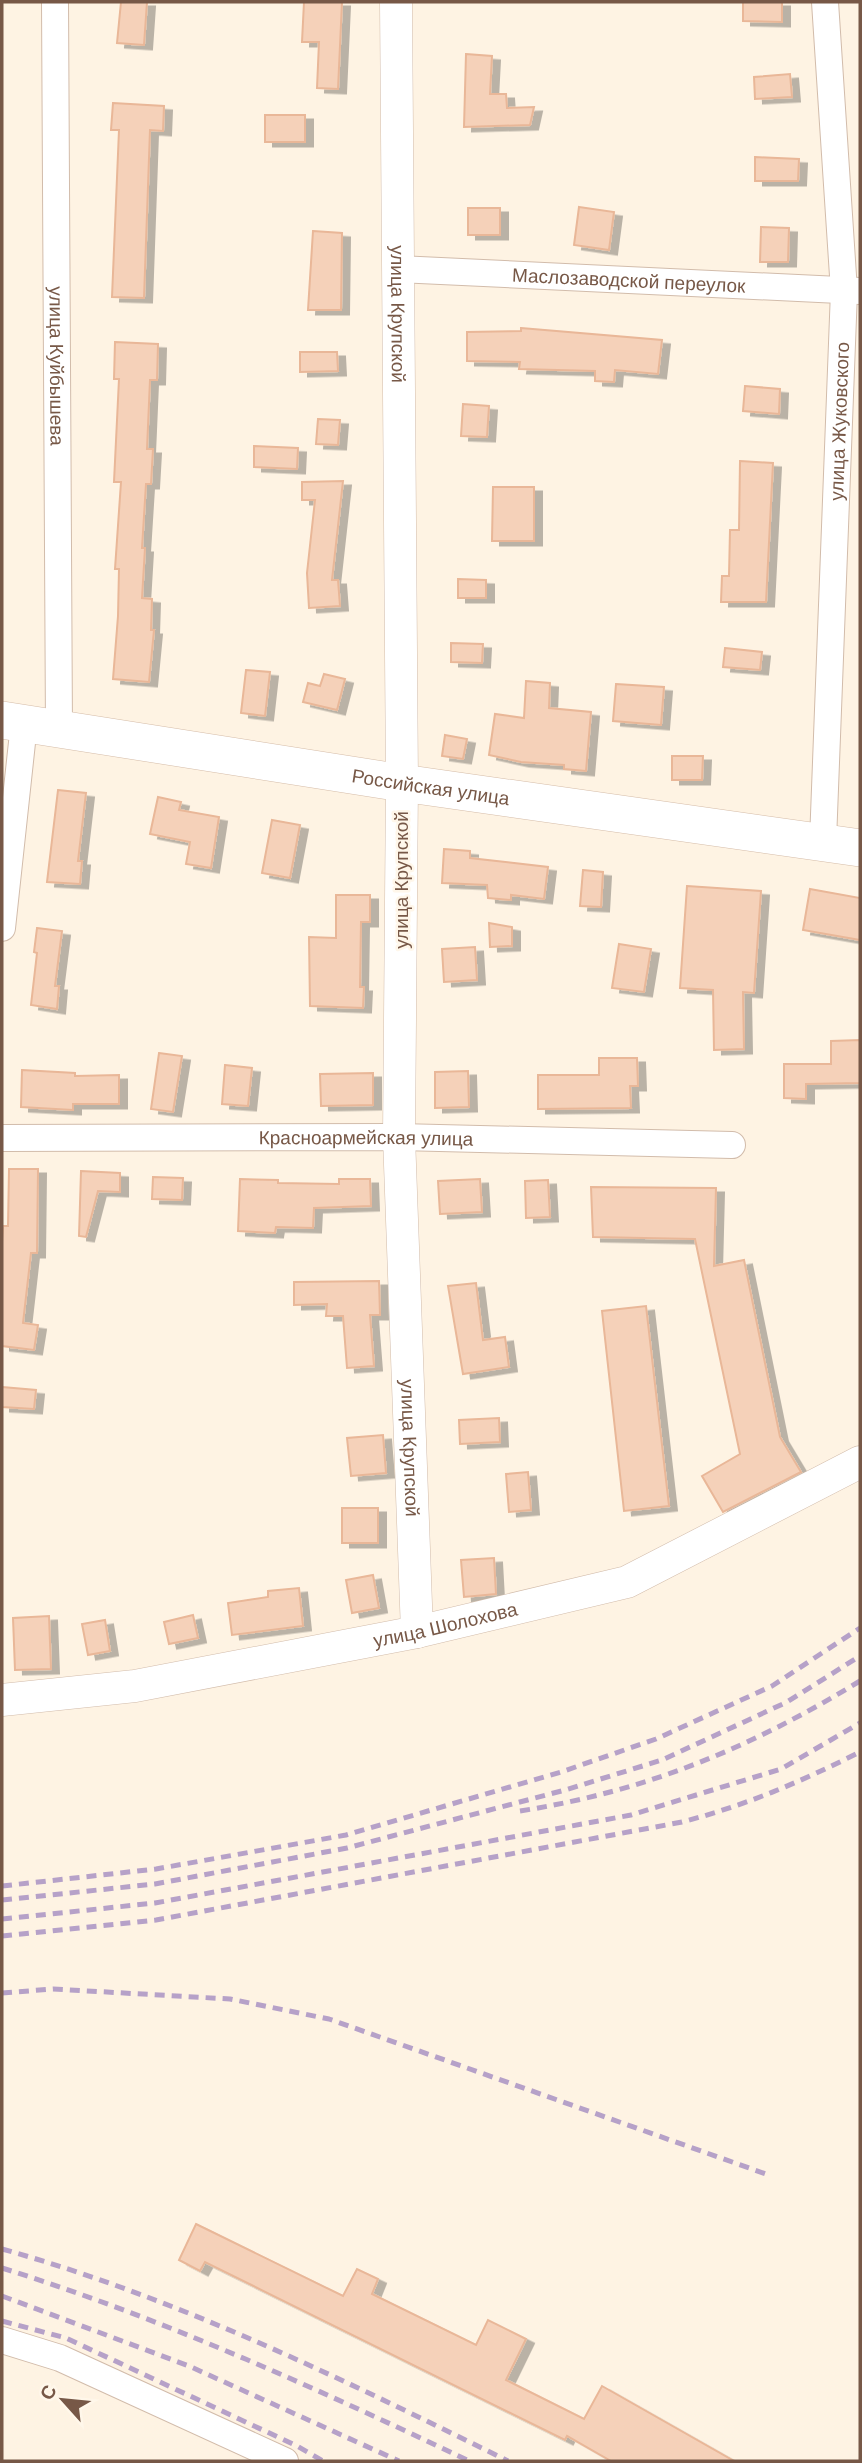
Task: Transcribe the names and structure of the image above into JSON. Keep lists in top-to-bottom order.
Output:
{
  "streets": {
    "main road": ["Российская улица"],
    "street": [
      "Маслозаводской переулок",
      "улица Крупской",
      "улица Куйбышева",
      "улица Жуковского",
      "Красноармейская улица",
      "улица Шолохова"
    ]
  },
  "crossings": [
    ["Маслозаводской переулок", "улица Крупской"],
    ["Маслозаводской переулок", "улица Жуковского"],
    ["улица Крупской", "Российская улица"],
    ["улица Крупской", "Красноармейская улица"],
    ["улица Крупской", "улица Шолохова"],
    ["улица Куйбышева", "Российская улица"],
    ["улица Жуковского", "Российская улица"]
  ],
  "north": "top left"
}
